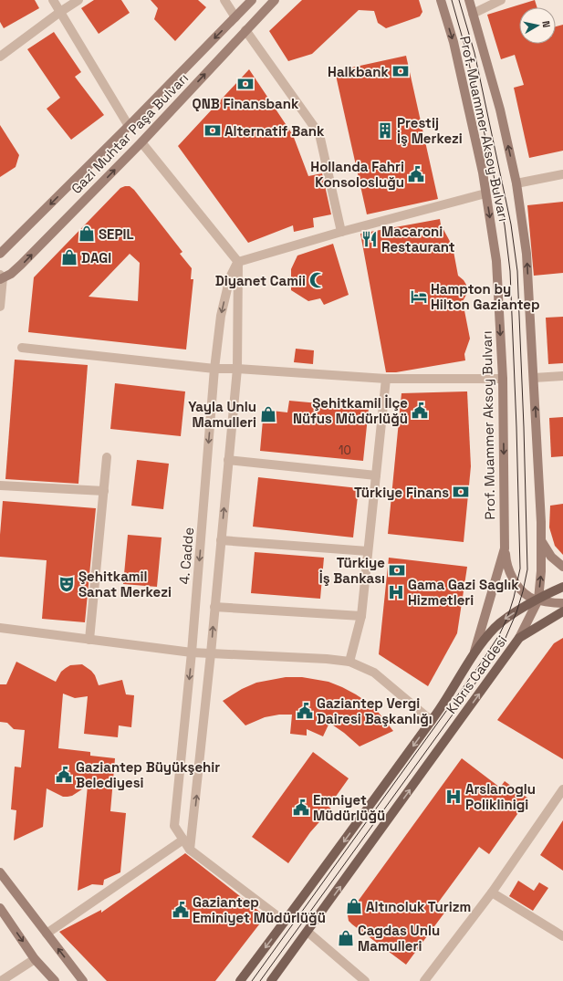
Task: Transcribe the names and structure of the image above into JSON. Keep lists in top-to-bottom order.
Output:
{
  "streets": {
    "main road": ["Prof. Muammer Aksoy Bulvarı", "Gazi Muhtar Paşa Bulvarı", "Kıbrıs Caddesi"],
    "street": ["4. Cadde"]
  },
  "crossings": [
    ["Prof. Muammer Aksoy Bulvarı", "Kıbrıs Caddesi"]
  ],
  "places": {
    "bank": [
      "Halkbank",
      "QNB Finansbank",
      "Alternatif Bank",
      "Türkiye Finans",
      "Türkiye İş Bankası"
    ],
    "building": ["Prestij İş Merkezi"],
    "public building": [
      "Hollanda Fahri Konsolosluğu",
      "Şehitkamil İlçe Nüfus Müdürlüğü",
      "Gaziantep Vergi Dairesi Başkanlığı",
      "Gaziantep Büyükşehir Belediyesi",
      "Emniyet Müdürlüğü",
      "Gaziantep Eminiyet Müdürlüğü"
    ],
    "shop": [
      "SEPIL",
      "DAGI",
      "Yayla Unlu Mamulleri",
      "Altınoluk Turizm",
      "Cagdas Unlu Mamulleri"
    ],
    "restaurant": ["Macaroni Restaurant"],
    "mosque": ["Diyanet Camii"],
    "hotel": ["Hampton by Hilton Gaziantep"],
    "theatre": ["Şehitkamil Sanat Merkezi"],
    "hospital": ["Gama Gazi Saglık Hizmetleri", "Arslanoglu Poliklinigi"]
  },
  "house_numbers": ["10"],
  "north": "right"
}
